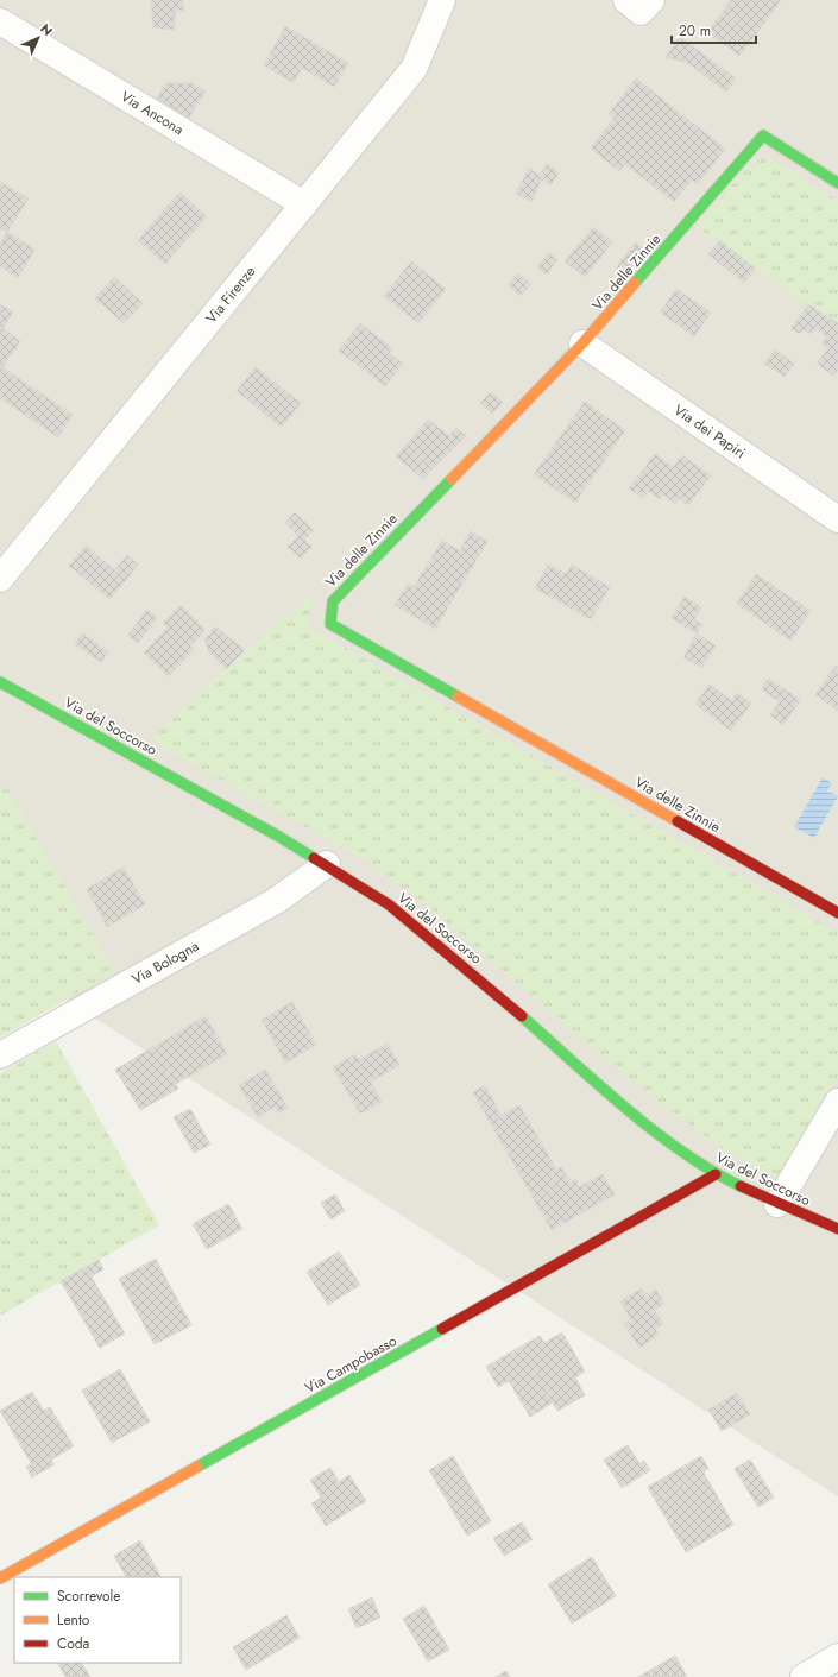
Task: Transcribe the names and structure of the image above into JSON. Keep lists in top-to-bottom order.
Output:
{
  "streets": {
    "street": [
      "Via Ancona",
      "Via delle Zinnie",
      "Via Firenze",
      "Via dei Papiri",
      "Via del Soccorso",
      "Via Bologna",
      "Via Campobasso"
    ]
  },
  "crossings": [
    ["Via Ancona", "Via Firenze"],
    ["Via delle Zinnie", "Via dei Papiri"],
    ["Via del Soccorso", "Via Bologna"],
    ["Via del Soccorso", "Via Campobasso"]
  ],
  "legend": ["Scorrevole", "Lento", "Coda"],
  "scale_bar": "20 m",
  "north": "top right"
}
